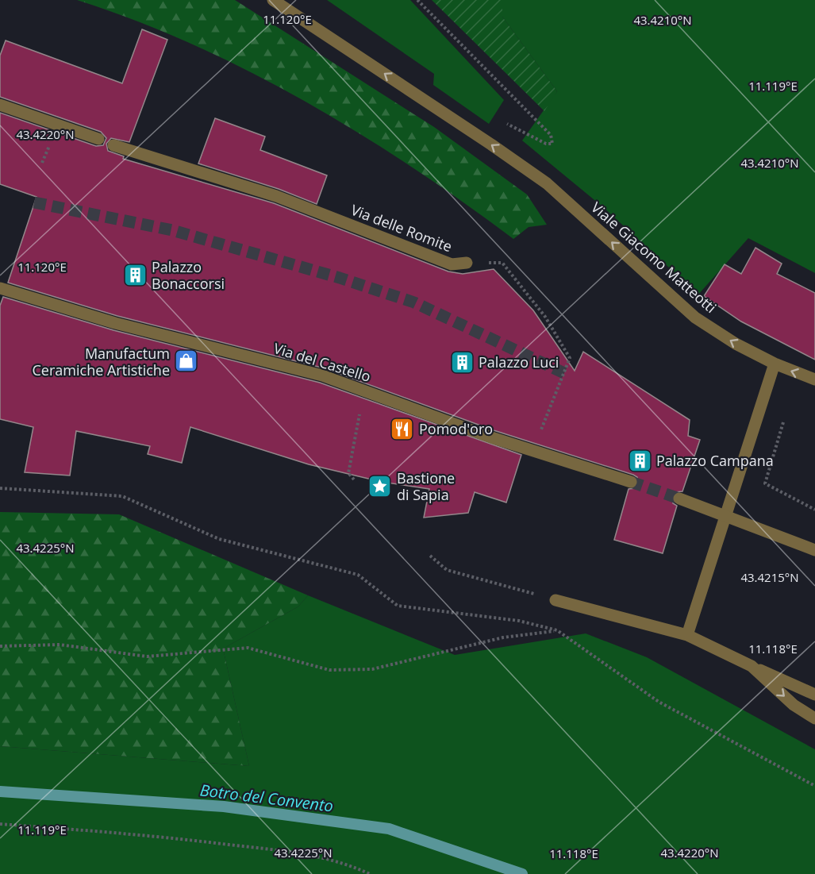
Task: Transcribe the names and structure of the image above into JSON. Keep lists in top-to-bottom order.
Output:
{
  "streets": {
    "street": ["Via delle Romite", "Viale Giacomo Matteotti", "Via del Castello"]
  },
  "crossings": [
    ["Via delle Romite", "Via del Castello"]
  ],
  "one_way": ["Viale Giacomo Matteotti"],
  "water": ["Botro del Convento"],
  "places": {
    "building": ["Palazzo Bonaccorsi", "Palazzo Luci", "Palazzo Campana"],
    "shop": ["Manufactum Ceramiche Artistiche"],
    "restaurant": ["Pomod'oro"],
    "place": ["Bastione di Sapia"]
  },
  "coordinates": [
    "11.120°E",
    "43.4210°N",
    "11.119°E",
    "43.4220°N",
    "43.4225°N",
    "43.4215°N",
    "11.118°E"
  ]
}
